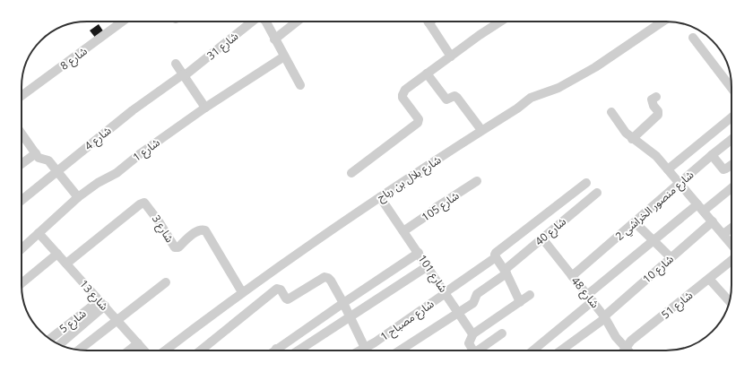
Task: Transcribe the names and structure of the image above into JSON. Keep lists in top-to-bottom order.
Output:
{
  "streets": {
    "street": [
      "شارع 31",
      "شارع 8",
      "شارع 4",
      "شارع 1",
      "شارع بلال بن رباح",
      "شارع منصور الخراشي 2",
      "شارع 105",
      "شارع 3",
      "شارع 40",
      "شارع 10",
      "شارع 101",
      "شارع 48",
      "شارع 13",
      "شارع 51",
      "شارع مصباح 1",
      "شارع 5"
    ]
  },
  "crossings": [
    ["شارع 31", "شارع 4"],
    ["شارع 1", "شارع 13"],
    ["شارع بلال بن رباح", "شارع 3"],
    ["شارع بلال بن رباح", "شارع 101"],
    ["شارع منصور الخراشي 2", "شارع 48"],
    ["شارع 105", "شارع 101"],
    ["شارع 3", "شارع 13"],
    ["شارع 40", "شارع 101"],
    ["شارع 40", "شارع 48"],
    ["شارع 10", "شارع 48"],
    ["شارع 101", "شارع مصباح 1"],
    ["شارع 48", "شارع 51"],
    ["شارع 13", "شارع 5"]
  ]
}
